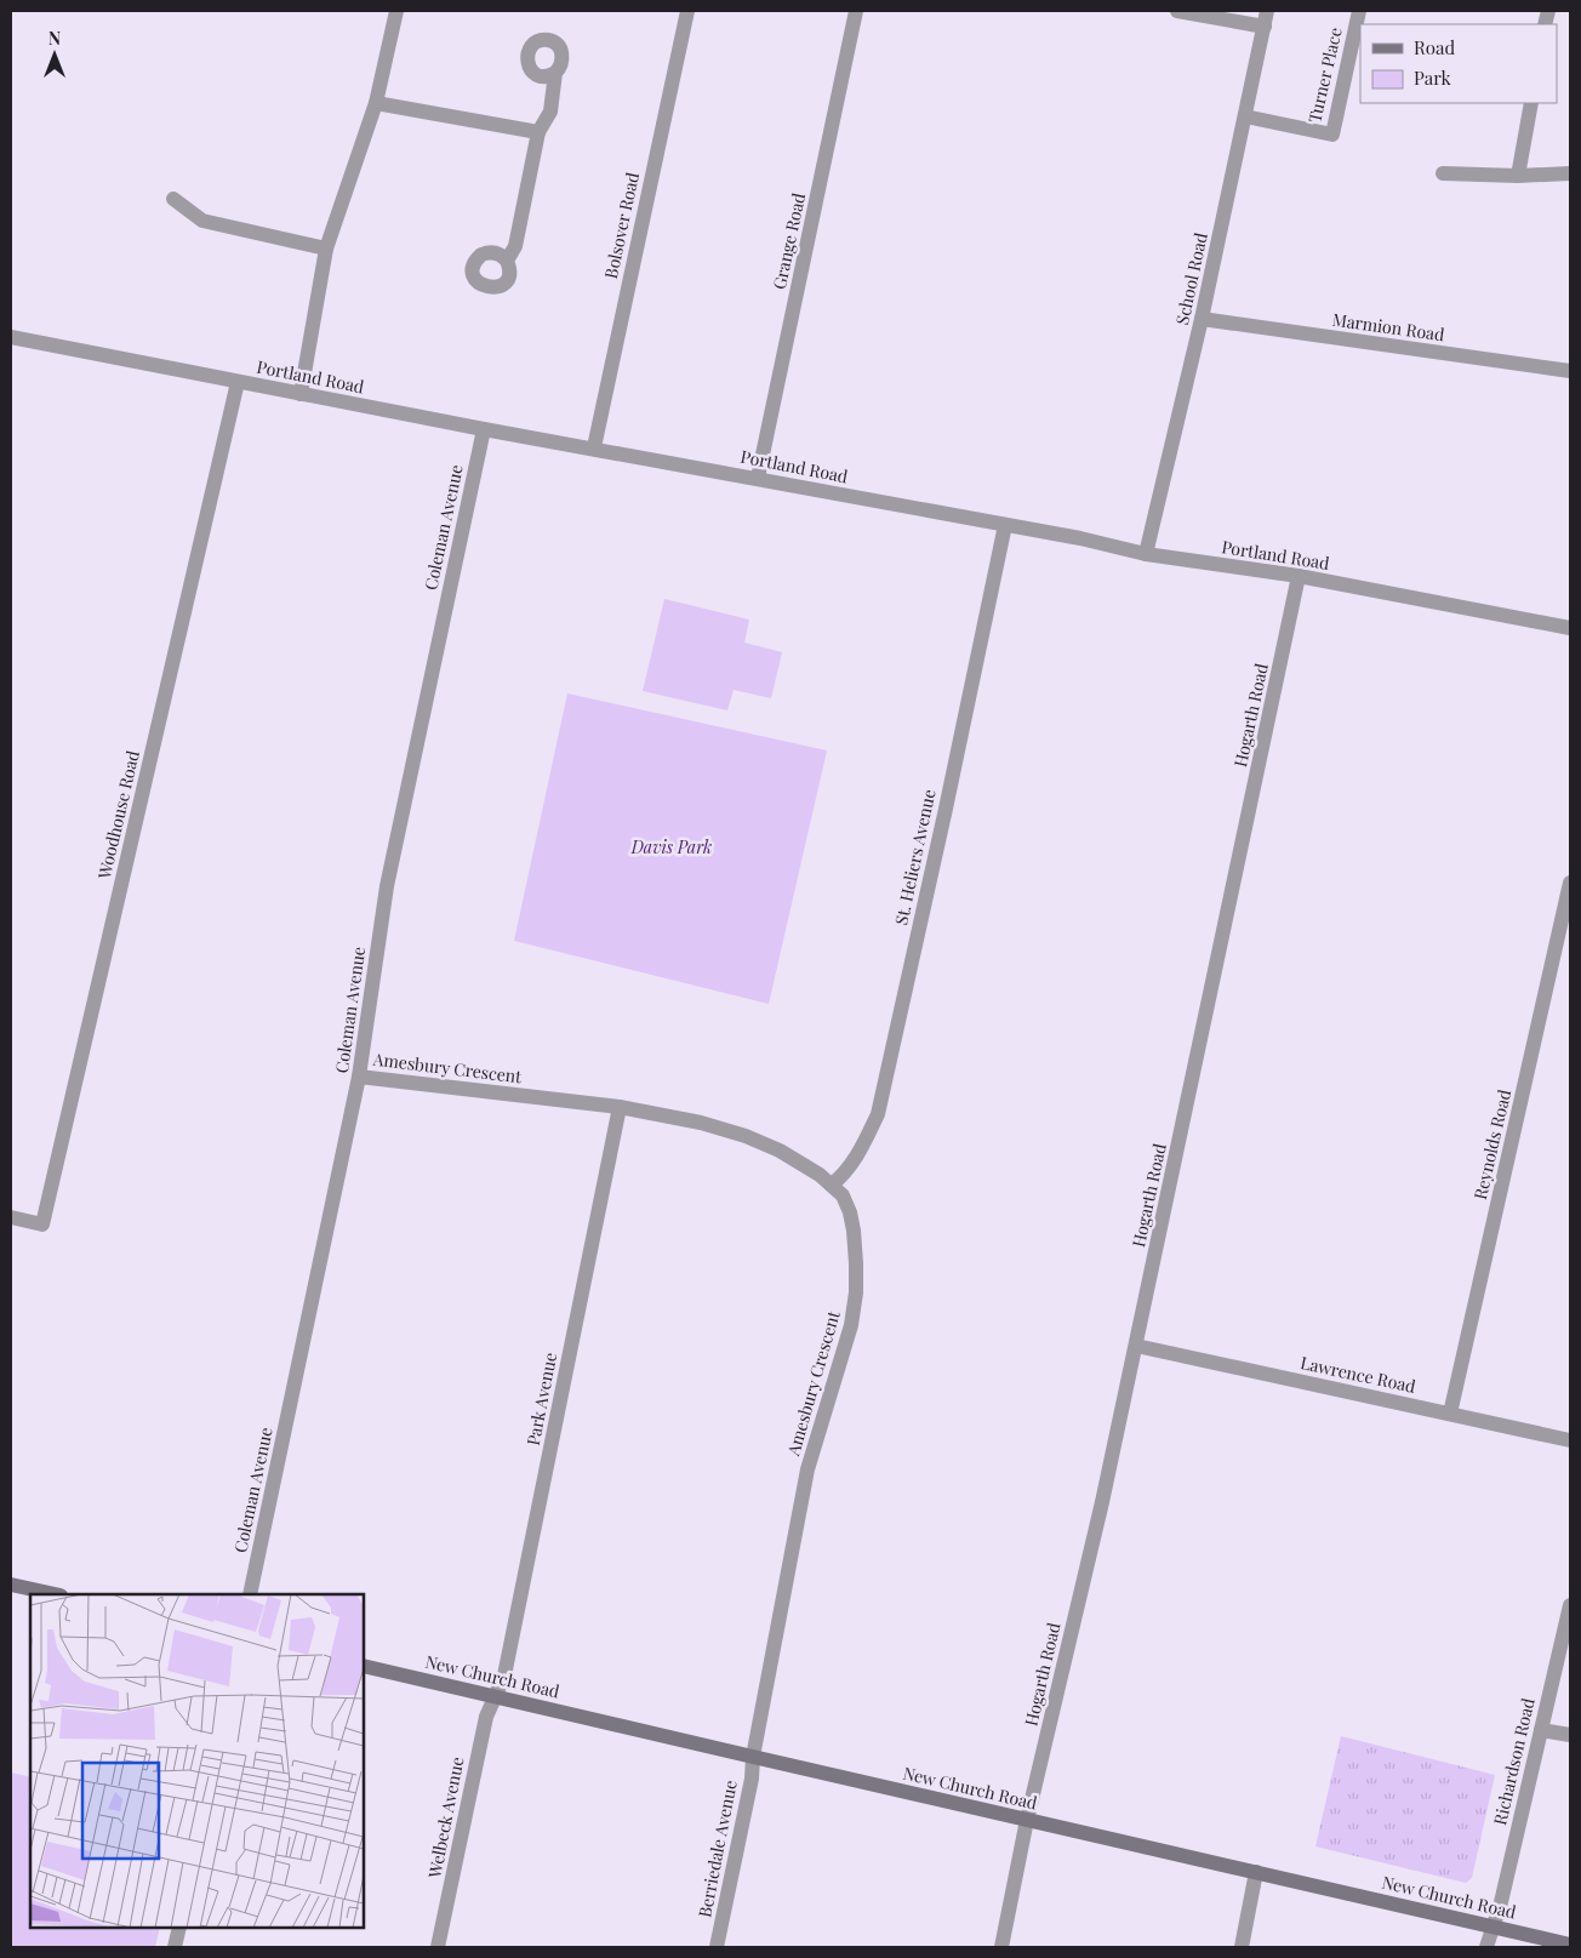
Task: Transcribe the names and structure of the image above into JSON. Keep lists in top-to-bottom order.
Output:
{
  "streets": {
    "main road": ["New Church Road"],
    "street": [
      "Turner Place",
      "Bolsover Road",
      "Grange Road",
      "School Road",
      "Marmion Road",
      "Portland Road",
      "Coleman Avenue",
      "Hogarth Road",
      "Woodhouse Road",
      "St. Heliers Avenue",
      "Amesbury Crescent",
      "Reynolds Road",
      "Lawrence Road",
      "Park Avenue",
      "Richardson Road",
      "Welbeck Avenue",
      "Berriedale Avenue"
    ]
  },
  "crossings": [
    ["Turner Place", "School Road"],
    ["Bolsover Road", "Portland Road"],
    ["Grange Road", "Portland Road"],
    ["School Road", "Marmion Road"],
    ["School Road", "Portland Road"],
    ["Portland Road", "Coleman Avenue"],
    ["Portland Road", "Hogarth Road"],
    ["Portland Road", "Woodhouse Road"],
    ["Portland Road", "St. Heliers Avenue"],
    ["Coleman Avenue", "Amesbury Crescent"],
    ["Hogarth Road", "Lawrence Road"],
    ["Hogarth Road", "New Church Road"],
    ["St. Heliers Avenue", "Amesbury Crescent"],
    ["Amesbury Crescent", "Park Avenue"],
    ["Amesbury Crescent", "New Church Road"],
    ["Amesbury Crescent", "Berriedale Avenue"],
    ["Reynolds Road", "Lawrence Road"],
    ["Park Avenue", "New Church Road"],
    ["Park Avenue", "Welbeck Avenue"],
    ["New Church Road", "Richardson Road"],
    ["New Church Road", "Welbeck Avenue"],
    ["New Church Road", "Berriedale Avenue"]
  ],
  "parks": ["Davis Park"],
  "legend": ["Road", "Park"],
  "north": "top"
}
